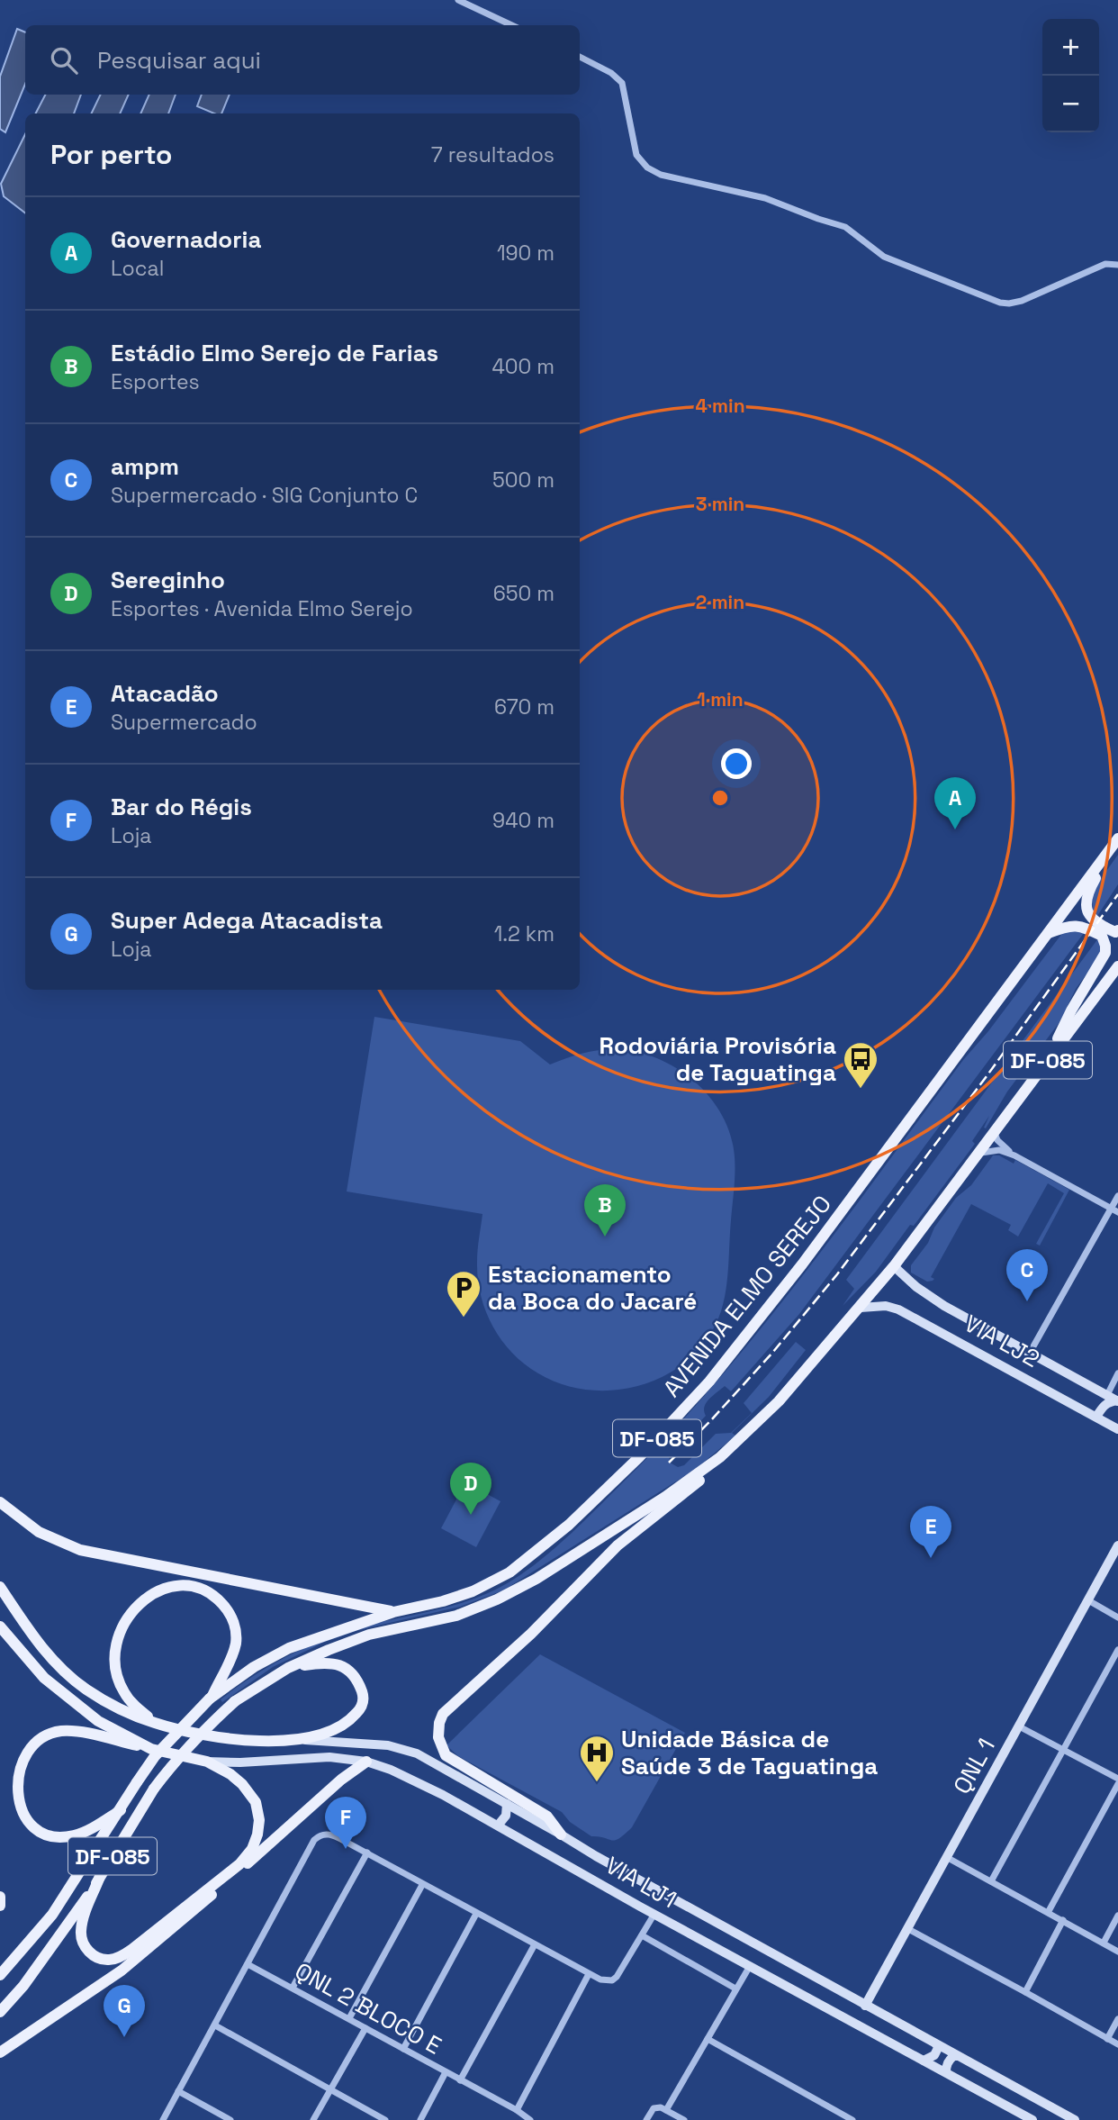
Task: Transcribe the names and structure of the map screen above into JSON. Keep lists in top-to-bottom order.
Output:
{
  "streets": {
    "main road": [
      "DF-085",
      "AVENIDA ELMO SEREJO",
      "VIA LJ2",
      "QNL 1",
      "VIA LJ1"
    ],
    "street": ["QNL 2 BLOCO E"]
  },
  "crossings": [
    ["DF-085", "VIA LJ2"],
    ["QNL 1", "VIA LJ1"]
  ],
  "places": {
    "bus stop": ["Rodoviária Provisória de Taguatinga"],
    "parking": ["Estacionamento da Boca do Jacaré"],
    "hospital": ["Unidade Básica de Saúde 3 de Taguatinga"]
  },
  "page": {
    "map_buttons": ["+", "−"],
    "search": "Pesquisar aqui",
    "heading": ["Por perto", "7 resultados"],
    "list": [
      {
        "mark": "A",
        "name": "Governadoria",
        "note": "Local",
        "value": "190 m"
      },
      {
        "mark": "B",
        "name": "Estádio Elmo Serejo de Farias",
        "note": "Esportes",
        "value": "400 m"
      },
      {
        "mark": "C",
        "name": "ampm",
        "note": "Supermercado · SIG Conjunto C",
        "value": "500 m"
      },
      {
        "mark": "D",
        "name": "Sereginho",
        "note": "Esportes · Avenida Elmo Serejo",
        "value": "650 m"
      },
      {
        "mark": "E",
        "name": "Atacadão",
        "note": "Supermercado",
        "value": "670 m"
      },
      {
        "mark": "F",
        "name": "Bar do Régis",
        "note": "Loja",
        "value": "940 m"
      },
      {
        "mark": "G",
        "name": "Super Adega Atacadista",
        "note": "Loja",
        "value": "1.2 km"
      }
    ],
    "pins": [
      "A",
      "B",
      "C",
      "D",
      "E",
      "F",
      "G"
    ]
  },
  "rings": [
    "4 min",
    "3 min",
    "2 min",
    "1 min"
  ]
}
